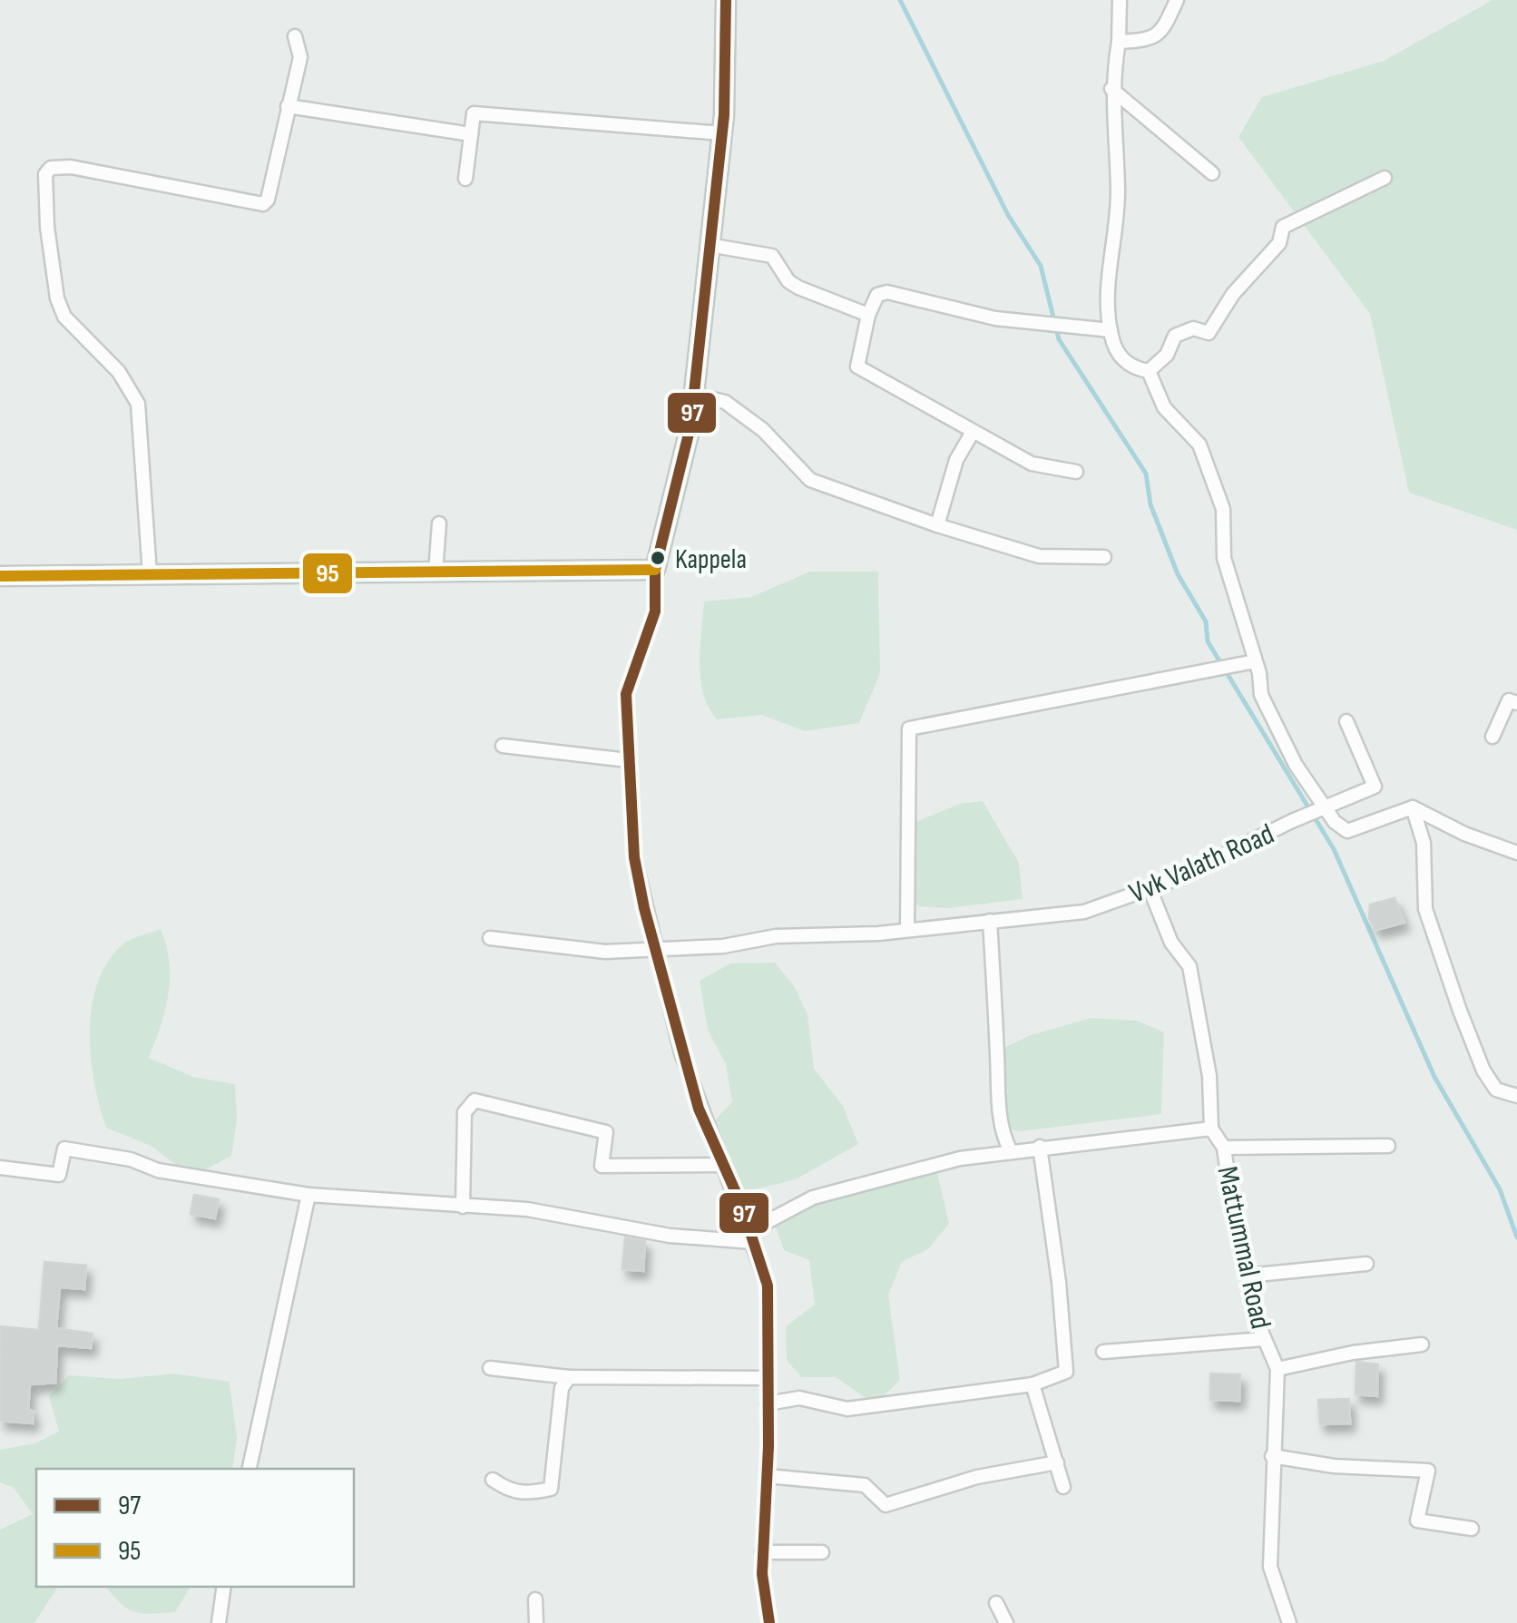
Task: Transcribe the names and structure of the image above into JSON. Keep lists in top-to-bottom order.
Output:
{
  "streets": {
    "street": ["Vvk Valath Road", "Mattummal Road"]
  },
  "places": ["Kappela"],
  "lines": ["transit line 97", "transit line 95"],
  "legend": ["97", "95"]
}
